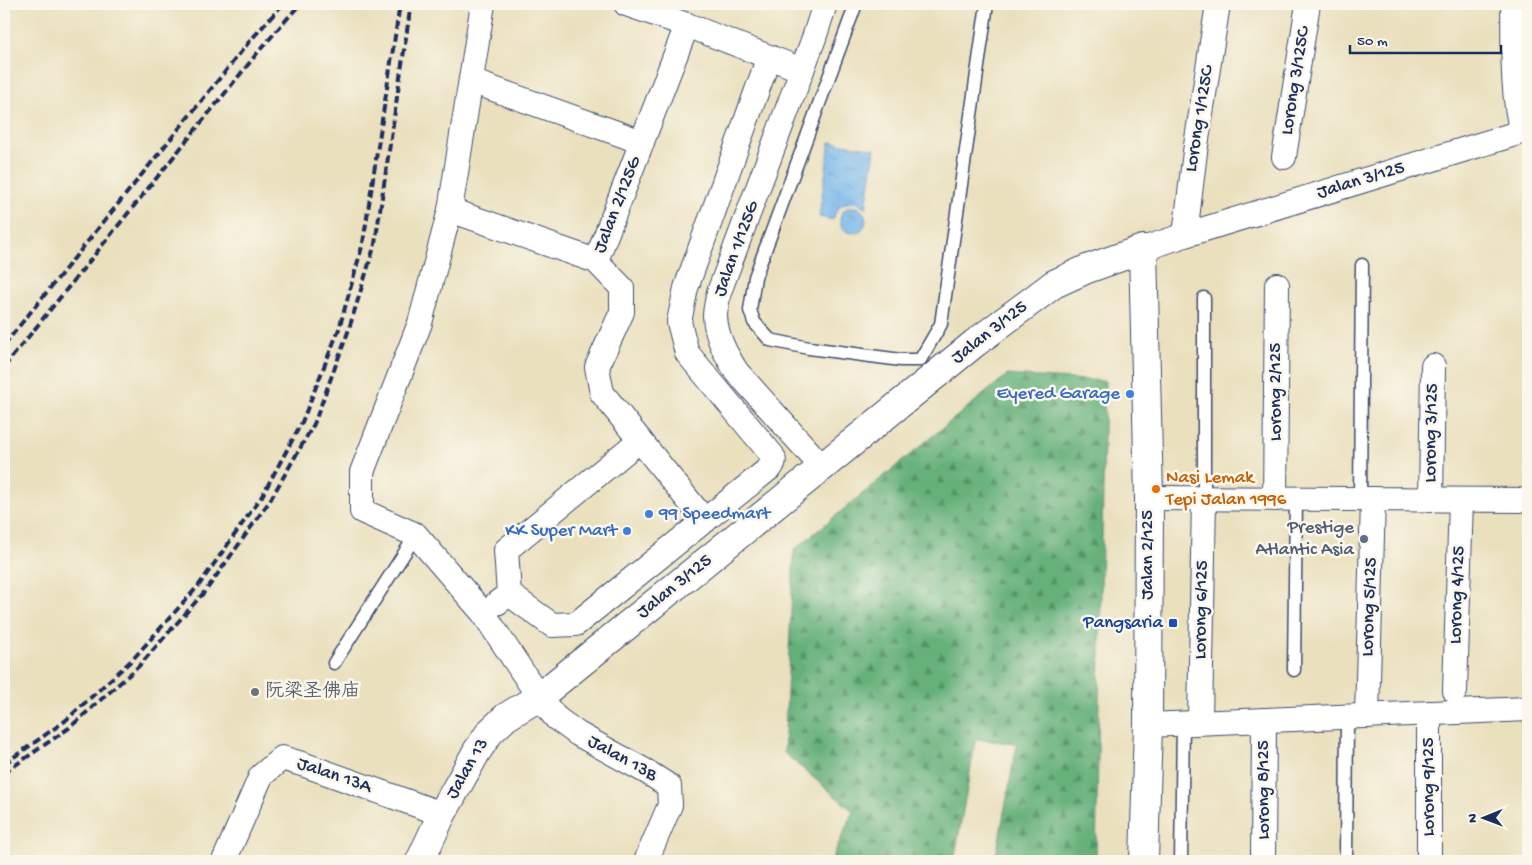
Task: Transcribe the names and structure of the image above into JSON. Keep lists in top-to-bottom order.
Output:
{
  "streets": {
    "street": [
      "Lorong 3/125C",
      "Lorong 1/125C",
      "Jalan 3/125",
      "Jalan 2/125G",
      "Jalan 1/125G",
      "Lorong 2/125",
      "Lorong 3/125",
      "Jalan 2/125",
      "Lorong 4/125",
      "Lorong 5/125",
      "Lorong 6/125",
      "Jalan 13B",
      "Jalan 13",
      "Jalan 13A",
      "Lorong 9/125",
      "Lorong 8/125"
    ]
  },
  "crossings": [
    ["Lorong 1/125C", "Jalan 3/125"],
    ["Jalan 3/125", "Jalan 1/125G"],
    ["Jalan 3/125", "Jalan 2/125"],
    ["Jalan 3/125", "Jalan 13B"],
    ["Jalan 3/125", "Jalan 13"],
    ["Jalan 13B", "Jalan 13"],
    ["Jalan 13", "Jalan 13A"]
  ],
  "places": {
    "other": [
      "Eyered Garage",
      "Nasi Lemak Tepi Jalan 1996",
      "99 Speedmart",
      "KK Super Mart",
      "Prestige Atlantic Asia",
      "阮梁圣佛庙"
    ],
    "transit": ["Pangsaria"]
  },
  "scale_bar": "50 m",
  "north": "left"
}
